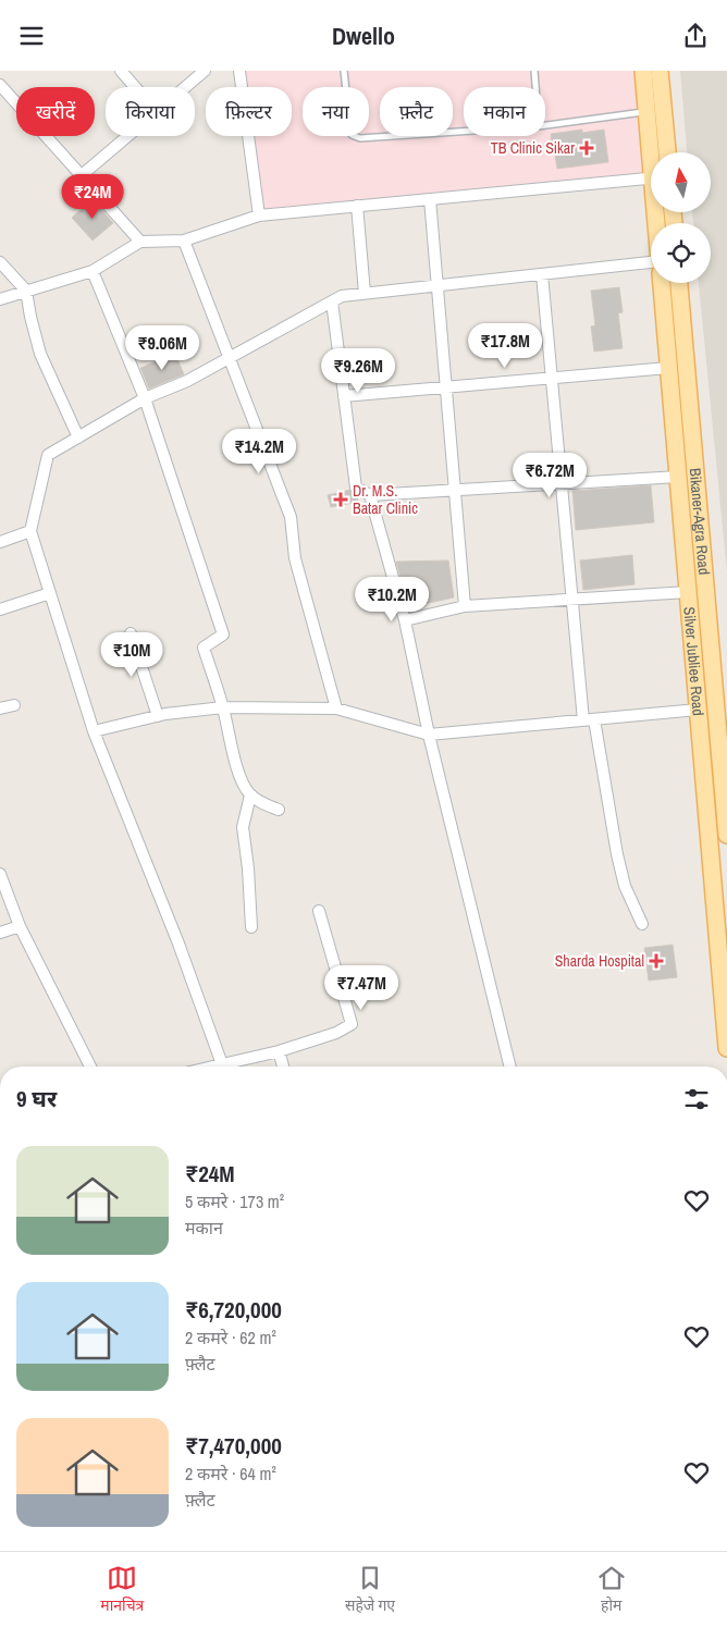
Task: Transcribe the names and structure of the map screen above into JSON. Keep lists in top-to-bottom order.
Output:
{
  "streets": {
    "main road": ["Bikaner-Agra Road", "Silver Jubliee Road"]
  },
  "places": {
    "health": ["TB Clinic Sikar", "Dr. M.S. Batar Clinic", "Sharda Hospital"]
  },
  "north": "top",
  "page": {
    "header": "Dwello",
    "chip": [
      "खरीदें",
      "किराया",
      "फ़िल्टर",
      "नया",
      "फ़्लैट",
      "मकान"
    ],
    "price": [
      "₹24M",
      "₹17.8M",
      "₹9.06M",
      "₹9.26M",
      "₹14.2M",
      "₹6.72M",
      "₹10.2M",
      "₹10M",
      "₹7.47M"
    ],
    "heading": "9 घर",
    "list": [
      {
        "name": "₹24M",
        "note": "5 कमरे · 173 m² · मकान"
      },
      {
        "name": "₹6,720,000",
        "note": "2 कमरे · 62 m² · फ़्लैट"
      },
      {
        "name": "₹7,470,000",
        "note": "2 कमरे · 64 m² · फ़्लैट"
      }
    ],
    "tabs": ["मानचित्र", "सहेजे गए", "होम"]
  }
}
